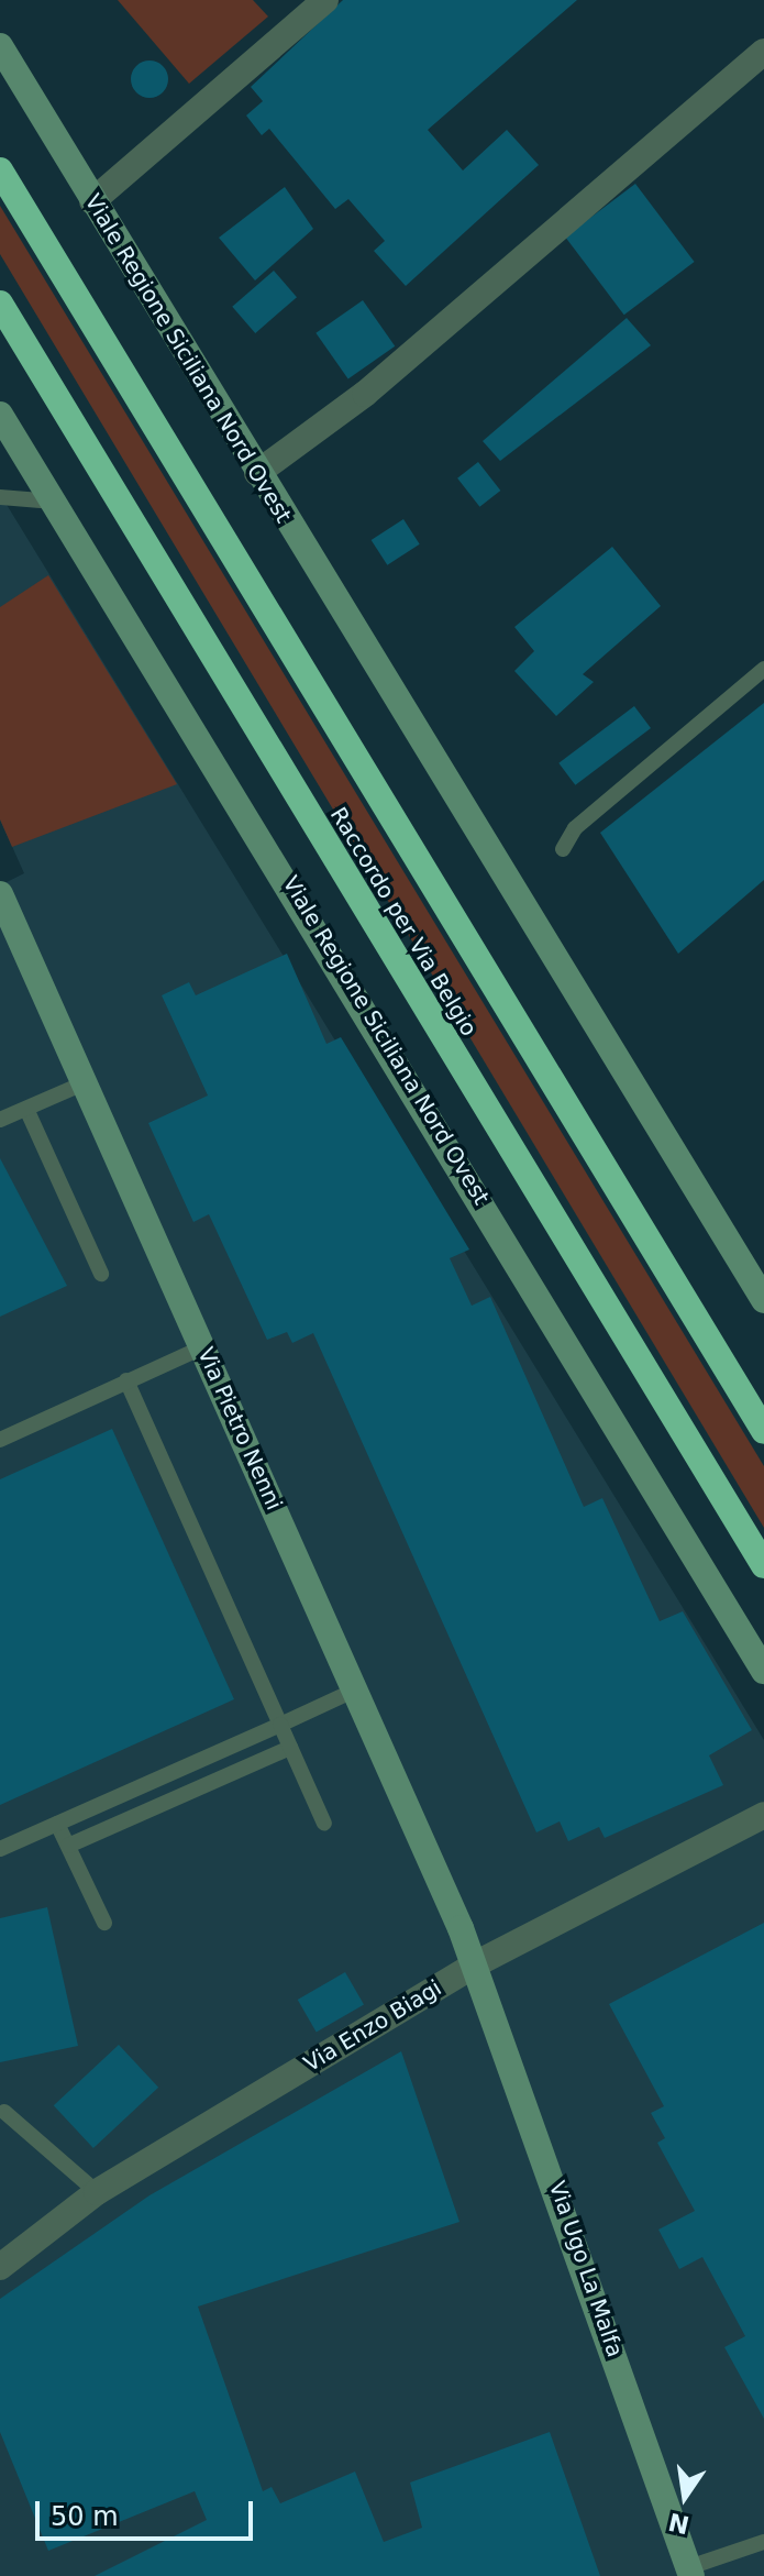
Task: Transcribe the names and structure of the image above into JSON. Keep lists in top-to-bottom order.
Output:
{
  "streets": {
    "highway": ["Raccordo per Via Belgio"],
    "street": [
      "Viale Regione Siciliana Nord Ovest",
      "Via Pietro Nenni",
      "Via Enzo Biagi",
      "Via Ugo La Malfa"
    ]
  },
  "crossings": [
    ["Via Pietro Nenni", "Via Enzo Biagi"],
    ["Via Pietro Nenni", "Via Ugo La Malfa"],
    ["Via Enzo Biagi", "Via Ugo La Malfa"]
  ],
  "scale_bar": "50 m",
  "north": "bottom"
}
